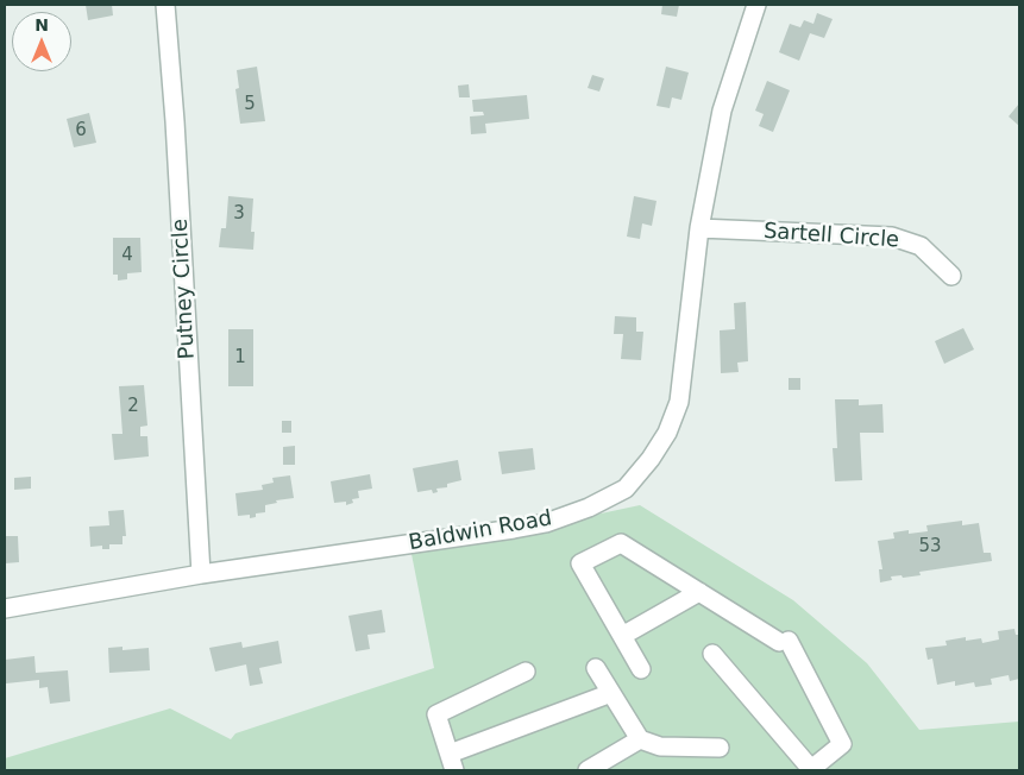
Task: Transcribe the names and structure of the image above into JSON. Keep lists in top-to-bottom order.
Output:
{
  "streets": {
    "street": ["Sartell Circle", "Putney Circle", "Baldwin Road"]
  },
  "crossings": [
    ["Sartell Circle", "Baldwin Road"],
    ["Putney Circle", "Baldwin Road"]
  ],
  "house_numbers": [
    "5",
    "6",
    "3",
    "4",
    "1",
    "2",
    "53"
  ],
  "north": "top"
}
